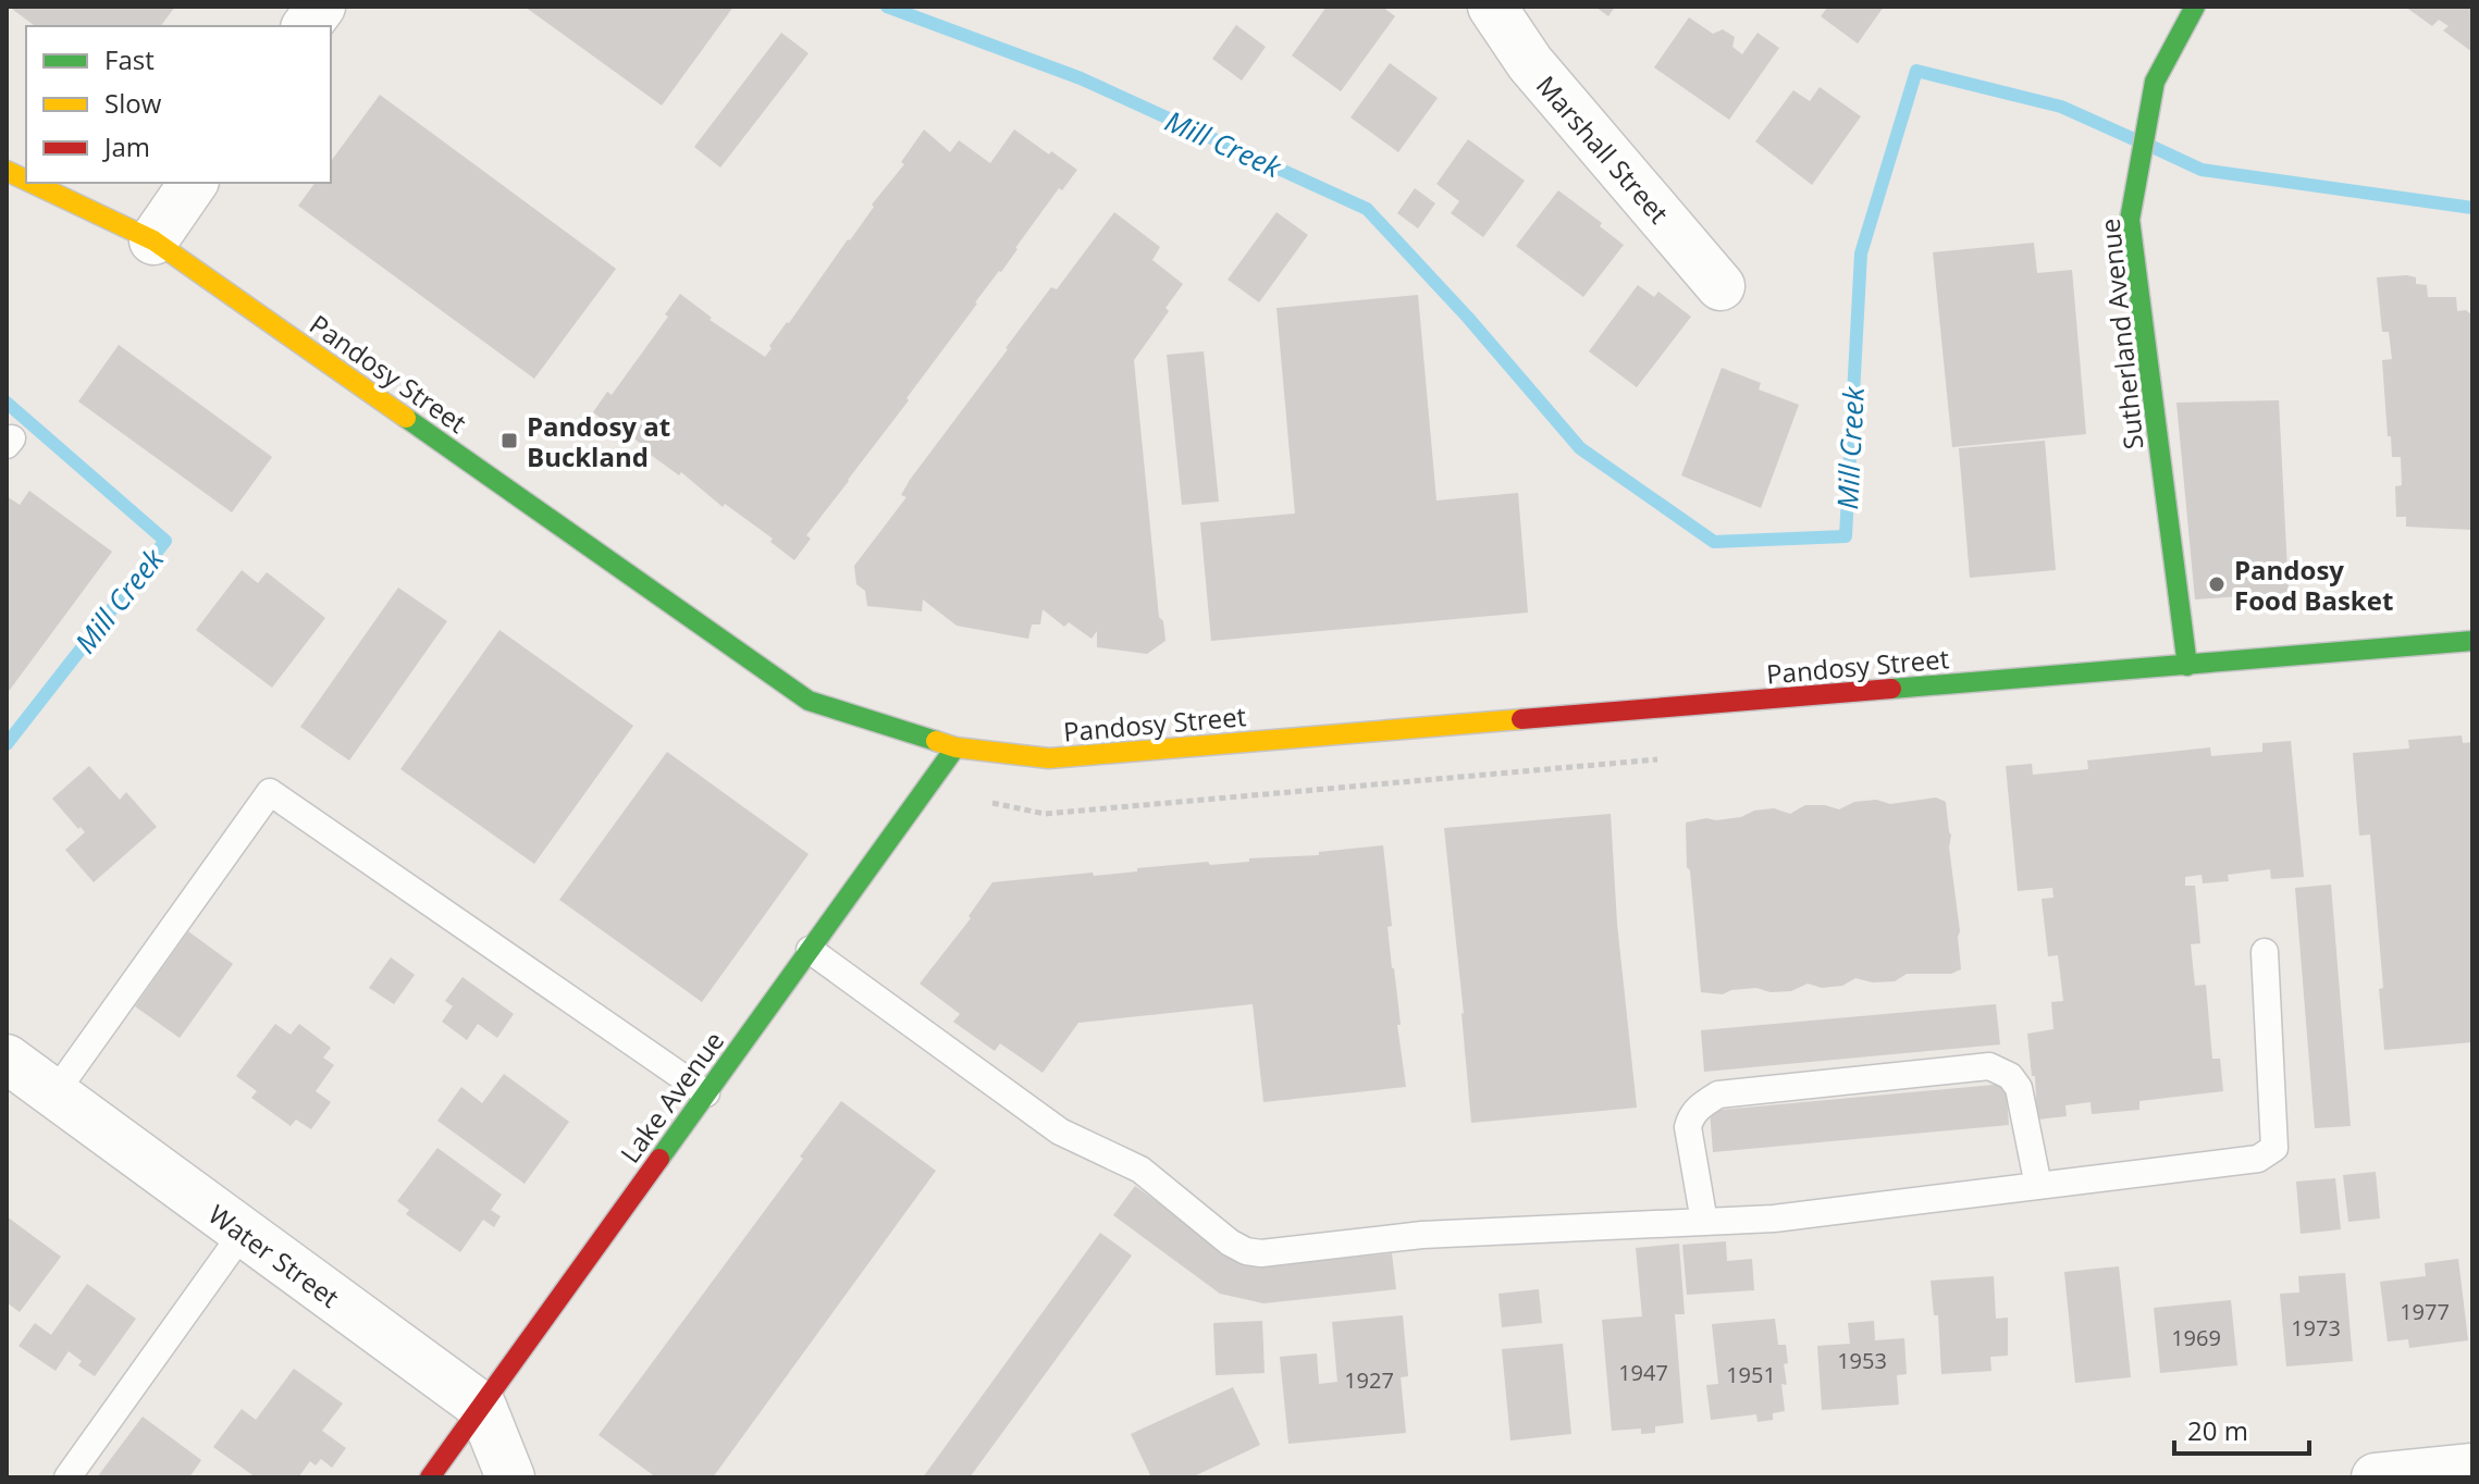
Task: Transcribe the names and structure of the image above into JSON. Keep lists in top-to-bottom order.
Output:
{
  "streets": {
    "main road": ["Sutherland Avenue", "Pandosy Street", "Lake Avenue"],
    "street": ["Marshall Street", "Water Street"]
  },
  "crossings": [
    ["Sutherland Avenue", "Pandosy Street"],
    ["Pandosy Street", "Lake Avenue"],
    ["Lake Avenue", "Water Street"]
  ],
  "water": ["Mill Creek"],
  "places": {
    "transit": ["Pandosy at Buckland"],
    "other": ["Pandosy Food Basket"]
  },
  "house_numbers": [
    "1977",
    "1973",
    "1969",
    "1953",
    "1947",
    "1951",
    "1927"
  ],
  "legend": ["Fast", "Slow", "Jam"],
  "scale_bar": "20 m"
}
